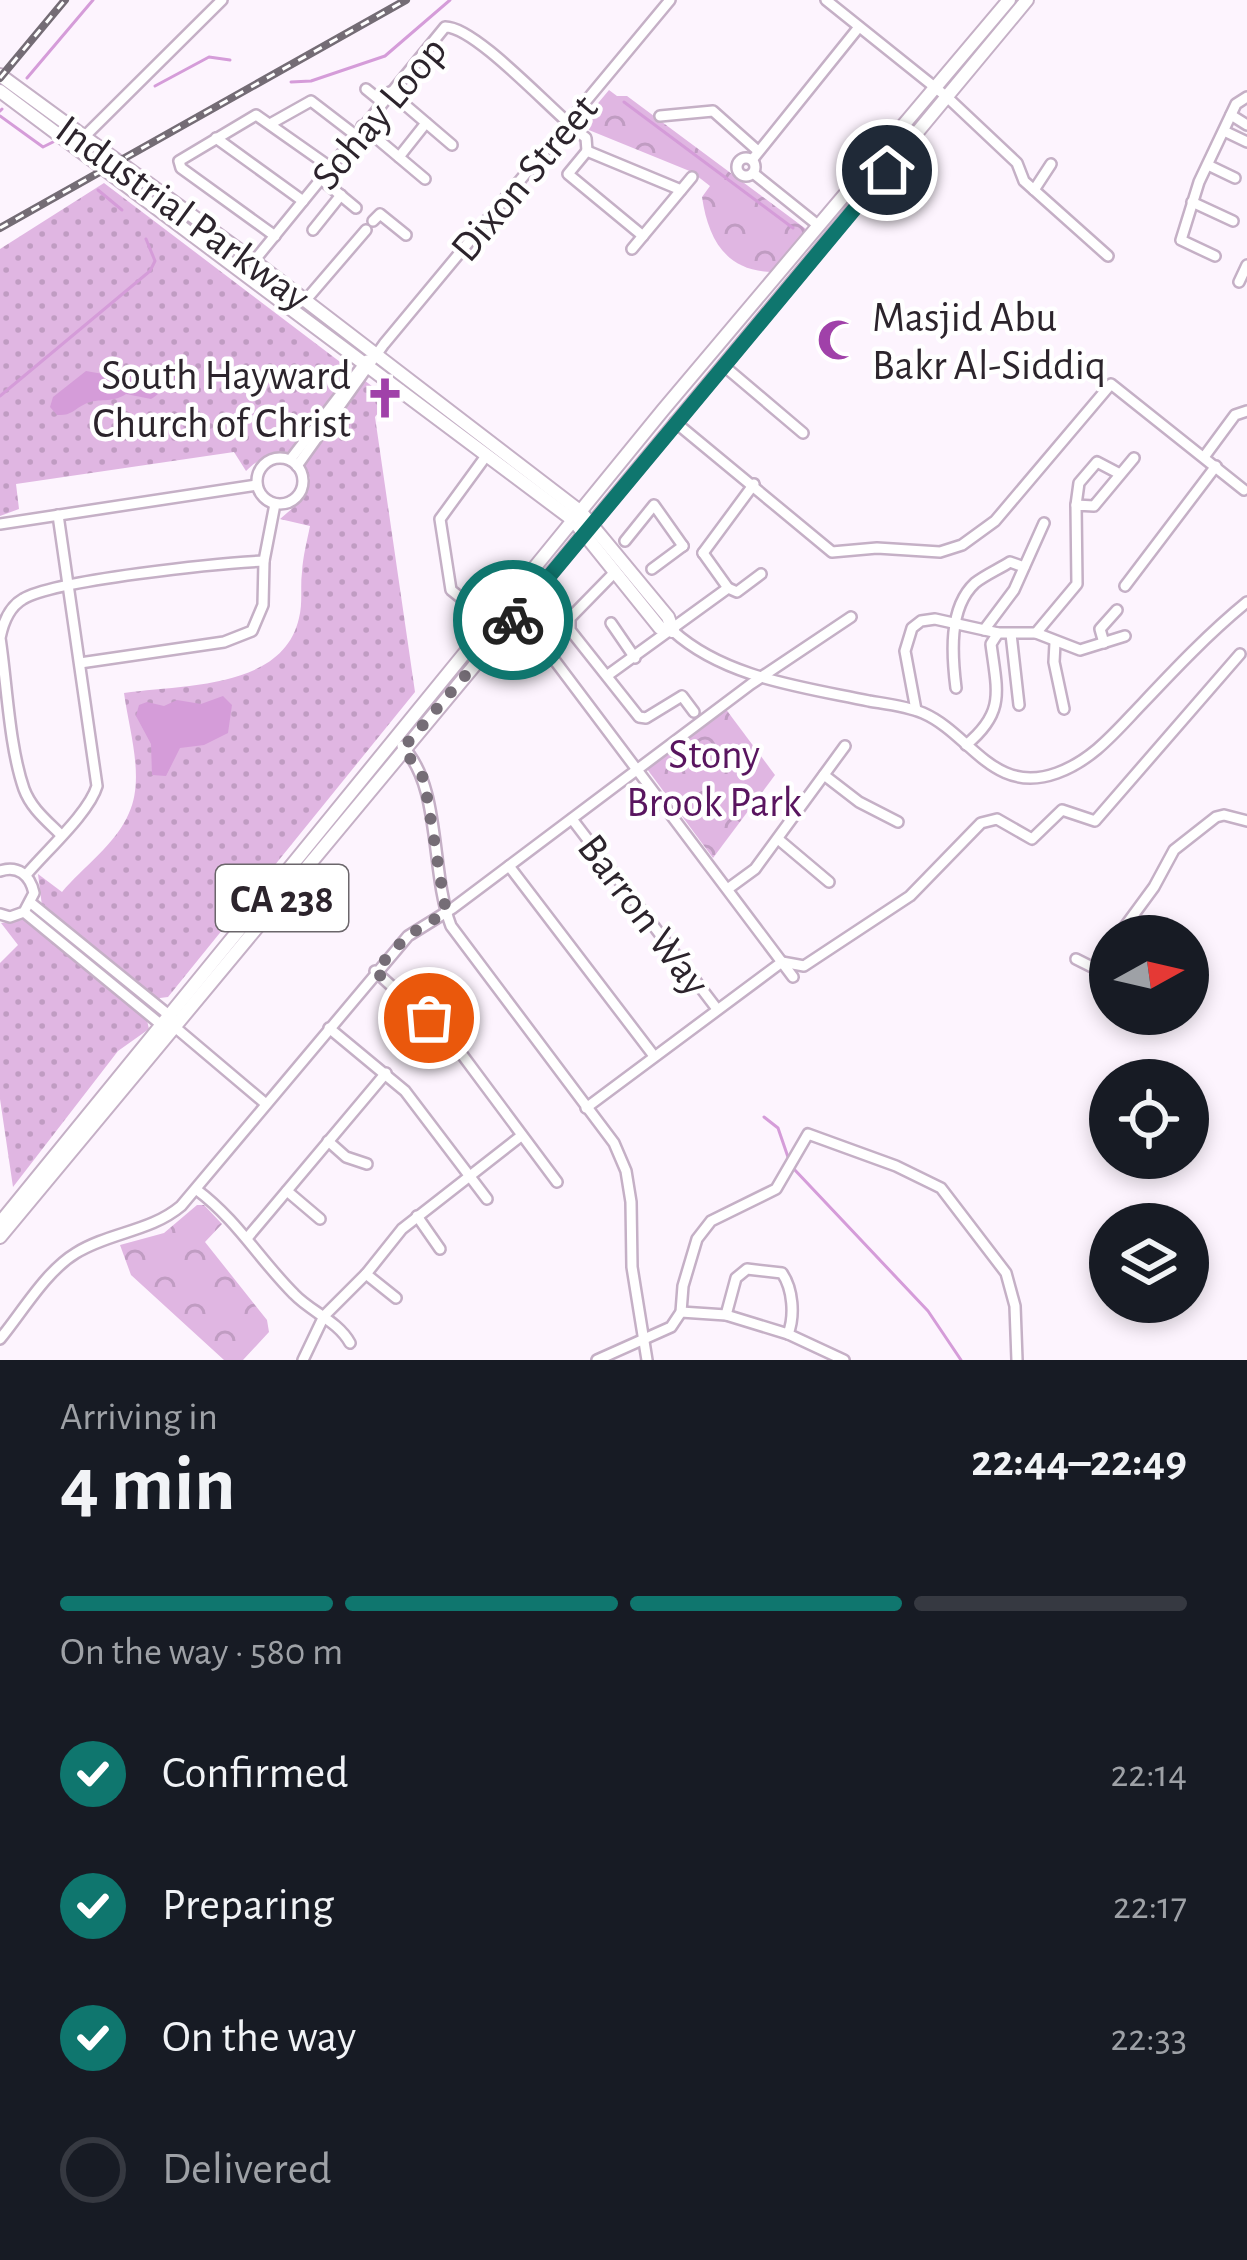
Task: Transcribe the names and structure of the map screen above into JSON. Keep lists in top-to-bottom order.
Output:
{
  "streets": {
    "main road": ["Industrial Parkway", "CA 238"],
    "street": ["Sohay Loop", "Dixon Street", "Barron Way"]
  },
  "crossings": [
    ["Sohay Loop", "Dixon Street"],
    ["Sohay Loop", "Industrial Parkway"],
    ["Dixon Street", "Industrial Parkway"],
    ["Industrial Parkway", "CA 238"]
  ],
  "parks": ["Stony Brook Park"],
  "places": {
    "mosque": ["Masjid Abu Bakr Al-Siddiq"],
    "church": ["South Hayward Church of Christ"]
  },
  "north": "right",
  "page": {
    "heading": ["4 min", "Arriving in", "22:44–22:49"],
    "bar": "On the way · 580 m",
    "list": [
      ["Confirmed", "22:14"],
      ["Preparing", "22:17"],
      ["On the way", "22:33"],
      "Delivered"
    ]
  }
}
